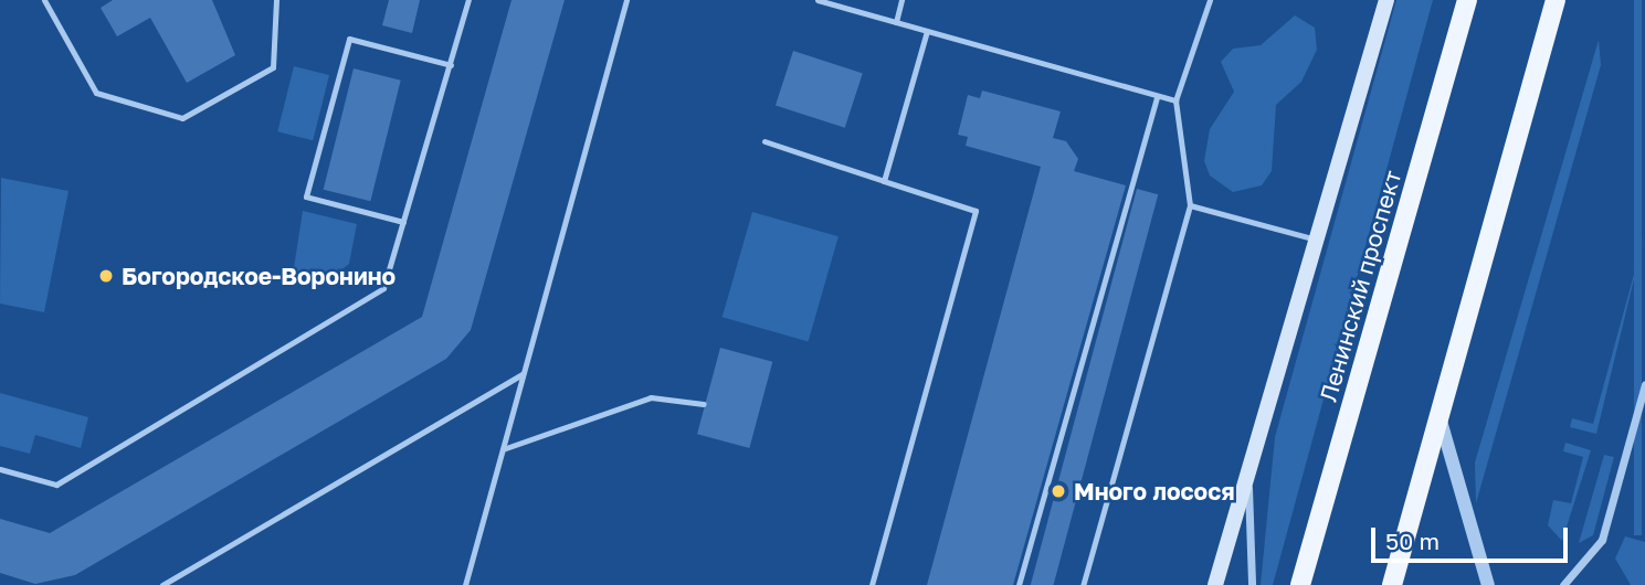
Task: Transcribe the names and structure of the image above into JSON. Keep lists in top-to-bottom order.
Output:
{
  "streets": {
    "main road": ["Ленинский проспект"]
  },
  "places": ["Богородское-Воронино", "Много лосося"],
  "scale_bar": "50 m"
}
